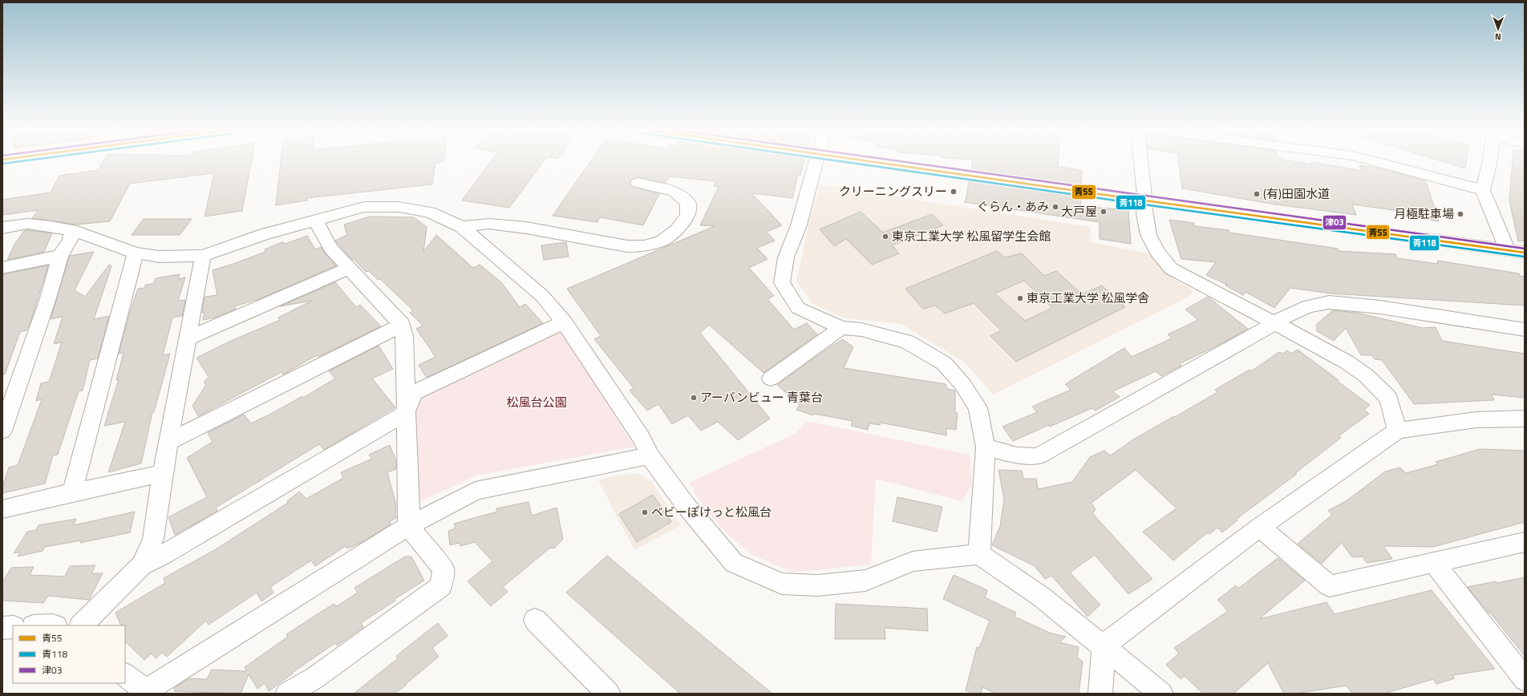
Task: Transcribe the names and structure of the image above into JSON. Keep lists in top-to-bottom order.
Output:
{
  "parks": ["松風台公園"],
  "places": [
    "クリーニングスリー",
    "(有)田園水道",
    "ぐらん・あみ",
    "大戸屋",
    "月極駐車場",
    "東京工業大学 松風留学生会館",
    "東京工業大学 松風学舎",
    "アーバンビュー 青葉台",
    "ベビーぽけっと松風台"
  ],
  "lines": ["transit line 青55", "transit line 青118", "transit line 津03"],
  "legend": ["青55", "青118", "津03"],
  "north": "bottom"
}
